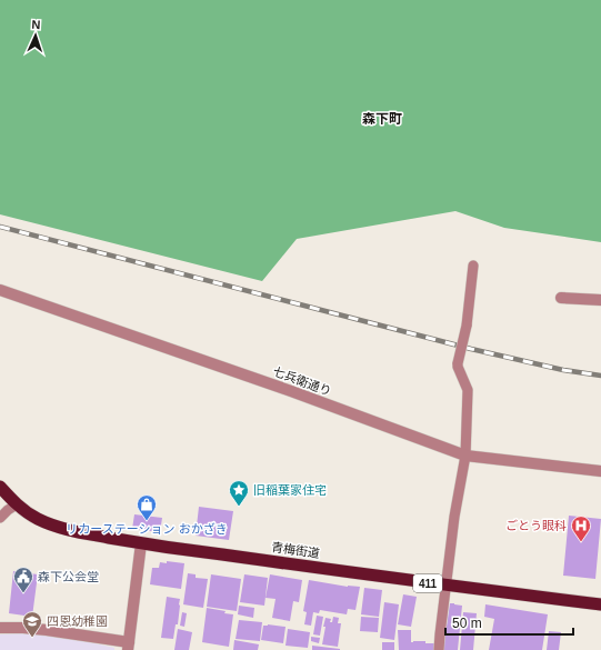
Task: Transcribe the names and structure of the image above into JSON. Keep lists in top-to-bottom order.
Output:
{
  "streets": {
    "highway": ["青梅街道", "411"],
    "street": ["七兵衛通り"]
  },
  "districts": ["森下町"],
  "places": {
    "place": ["旧稲葉家住宅"],
    "shop": ["リカーステーション おかざき"],
    "hospital": ["ごとう眼科"],
    "public building": ["森下公会堂"],
    "school or university": ["四恩幼稚園"]
  },
  "scale_bar": "50 m",
  "north": "top"
}
